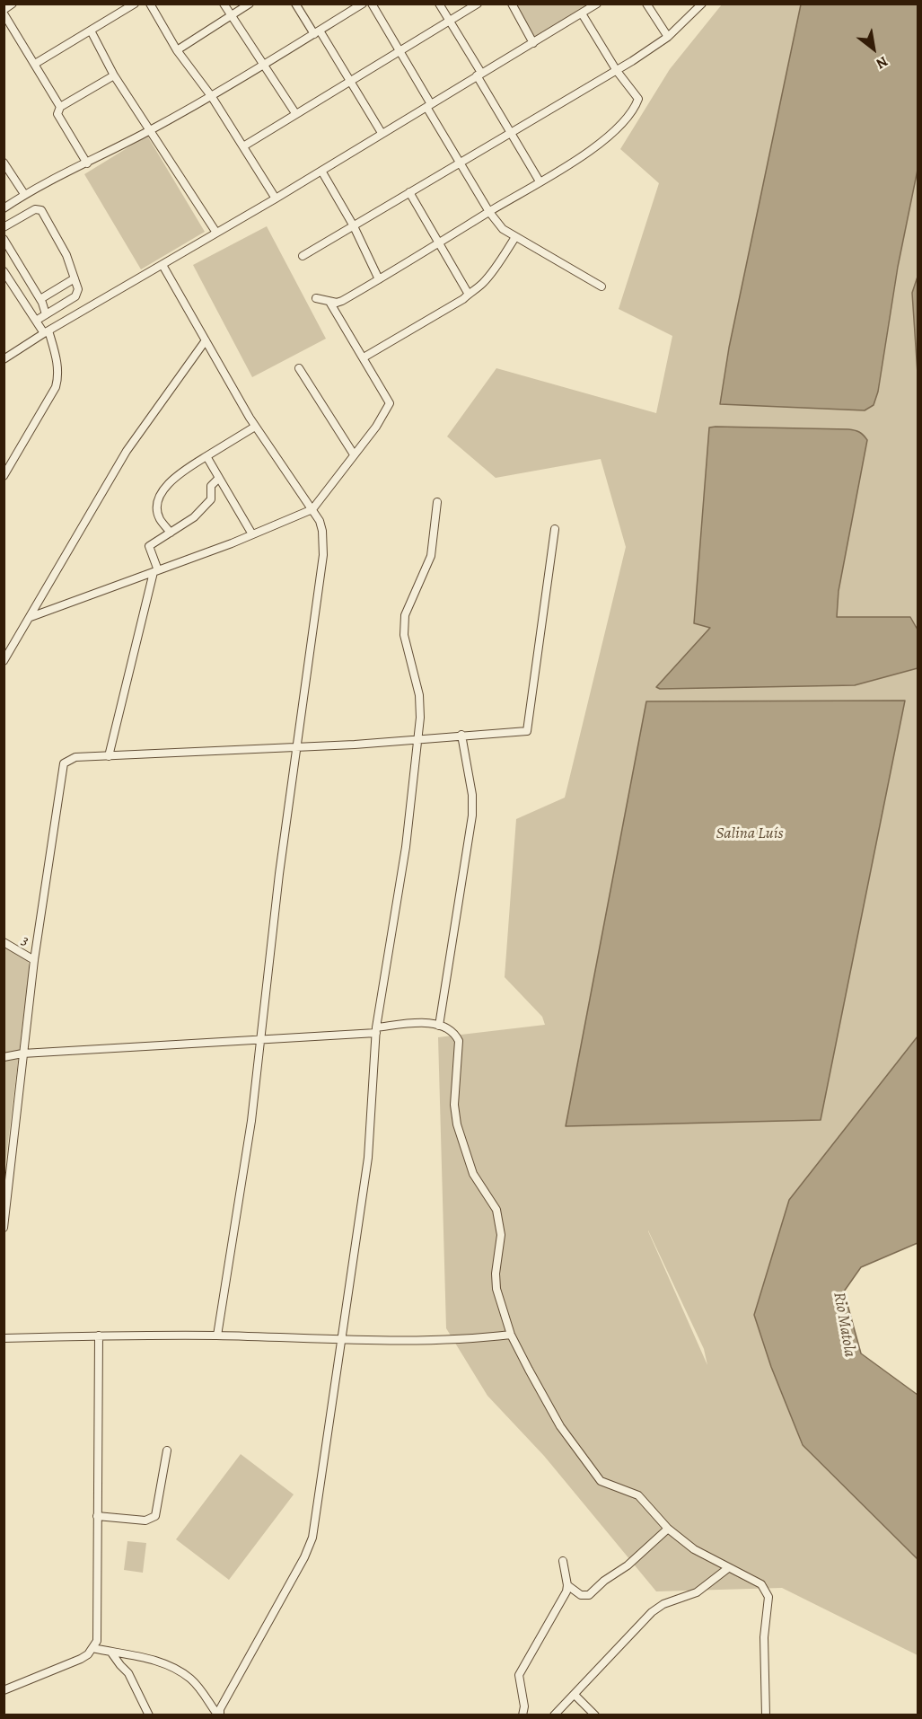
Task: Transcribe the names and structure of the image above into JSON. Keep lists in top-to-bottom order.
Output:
{
  "streets": {
    "street": ["3"]
  },
  "water": ["Salina Luís", "Rio Matola"],
  "north": "bottom right"
}
